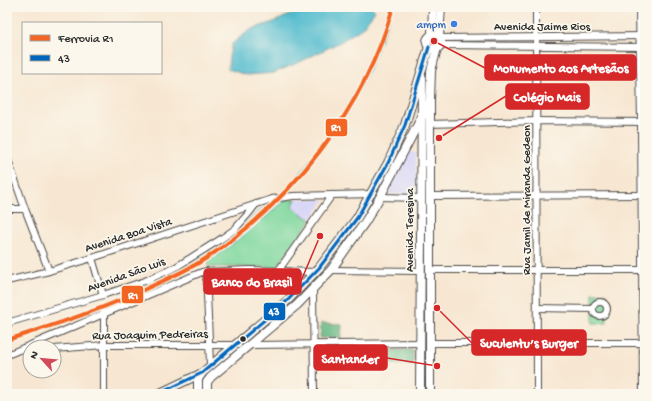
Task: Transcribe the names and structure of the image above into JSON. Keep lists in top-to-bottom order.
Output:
{
  "streets": {
    "main road": ["Avenida Teresina"],
    "street": [
      "Avenida Jaime Rios",
      "Rua Jamil de Miranda Gedeon",
      "Avenida Boa Vista",
      "Avenida São Luis",
      "Rua Joaquim Pedreiras"
    ]
  },
  "crossings": [
    ["Avenida Jaime Rios", "Rua Jamil de Miranda Gedeon"],
    ["Avenida Jaime Rios", "Avenida Teresina"],
    ["Avenida Boa Vista", "Avenida São Luis"]
  ],
  "places": [
    "ampm",
    "Monumento aos Artesãos",
    "Colégio Mais",
    "Banco do Brasil",
    "Suculentu’s Burger",
    "Santander"
  ],
  "lines": ["rail line R1", "transit line 43"],
  "legend": ["Ferrovia R1", "43"],
  "north": "top left"
}
